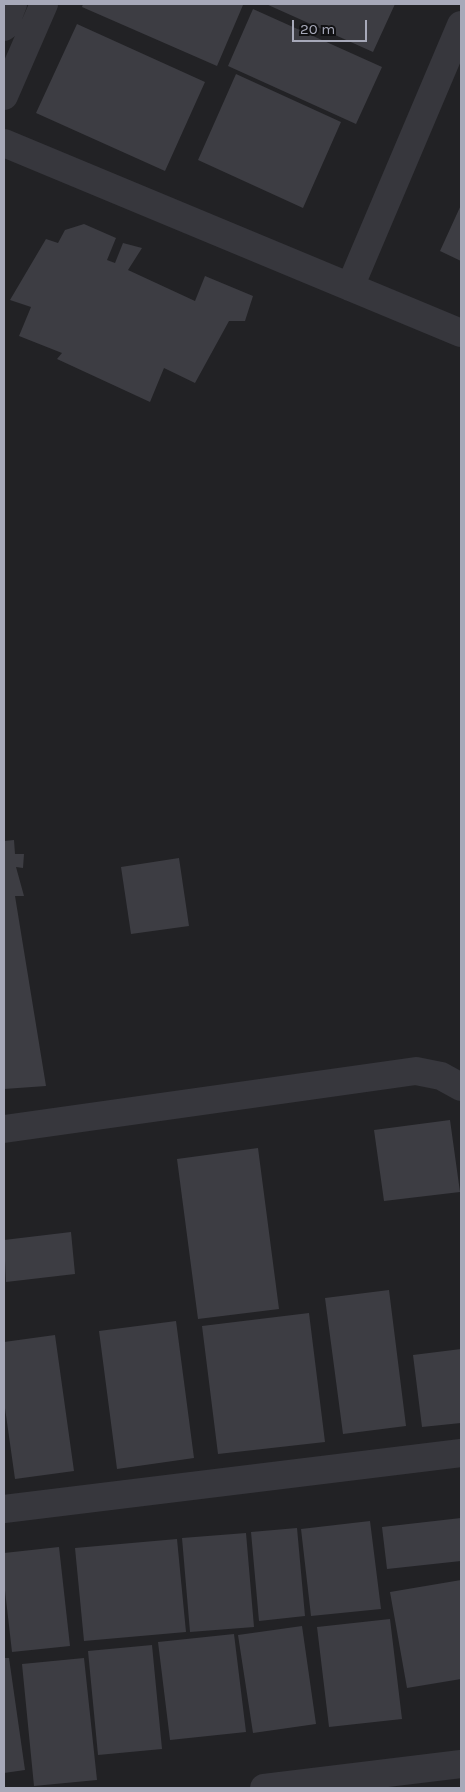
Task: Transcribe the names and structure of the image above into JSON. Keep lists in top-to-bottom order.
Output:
{
  "scale_bar": "20 m"
}
